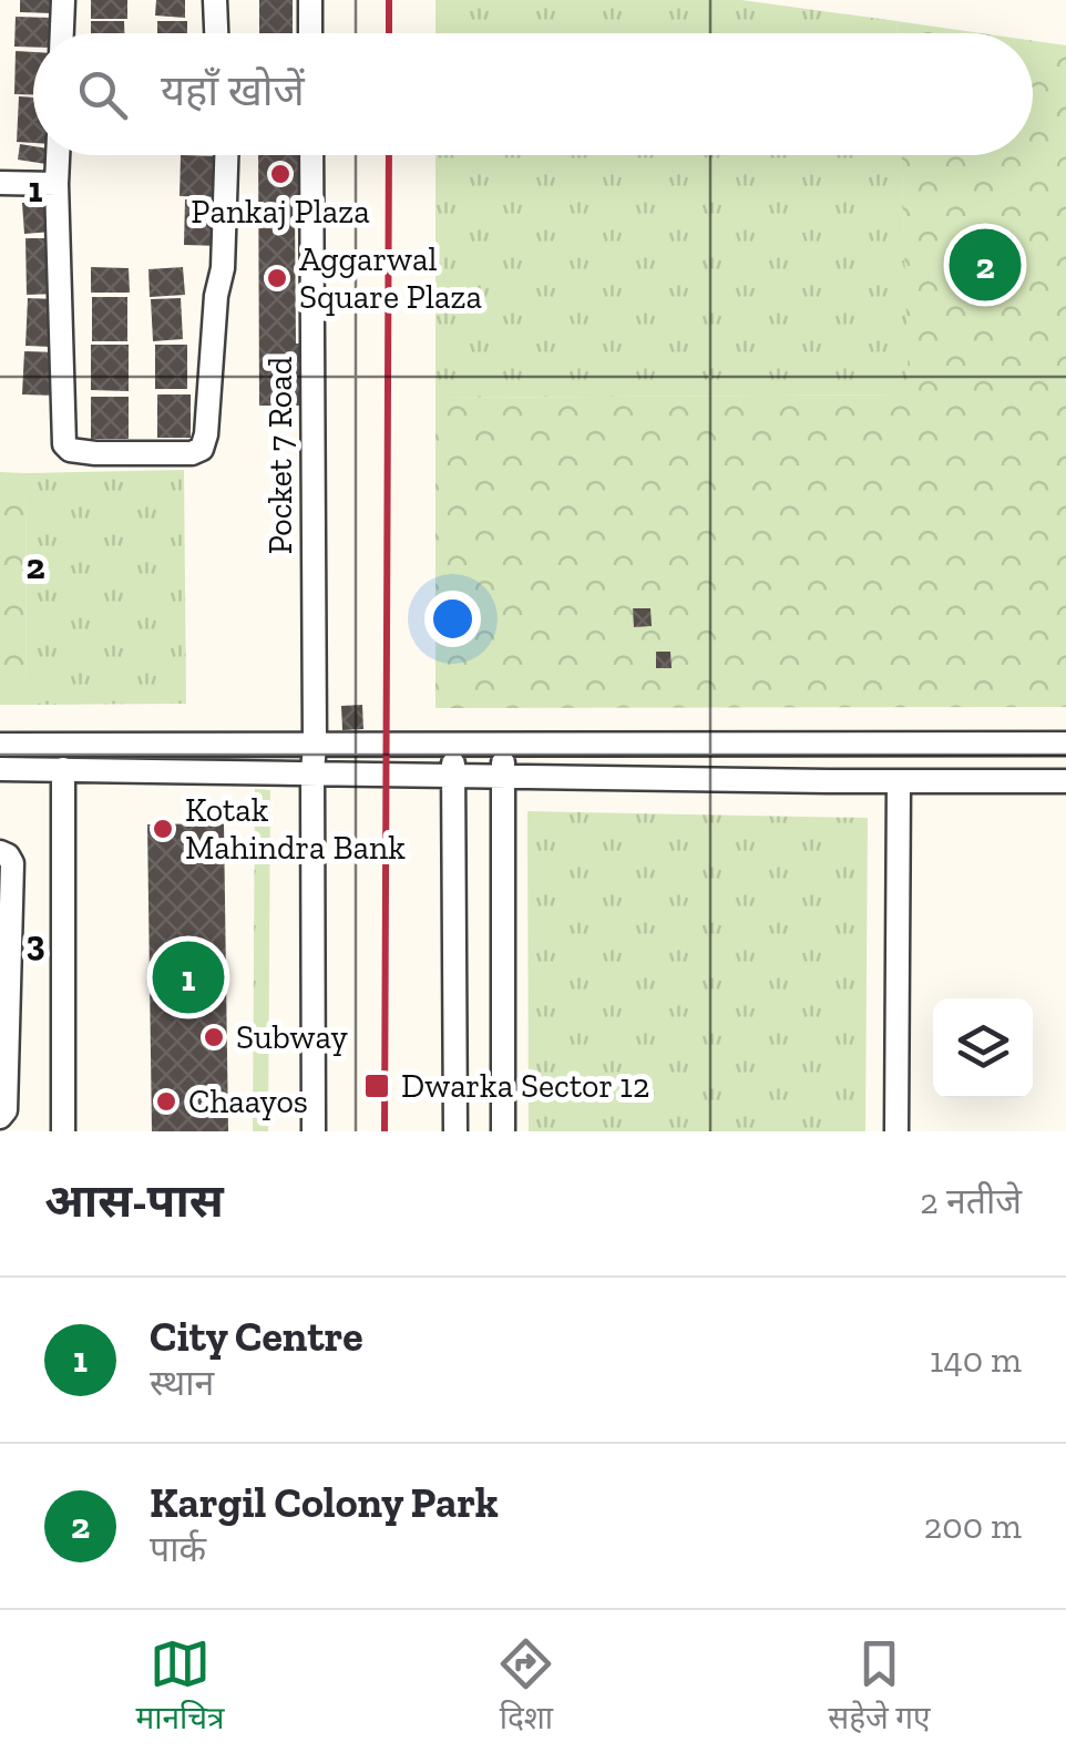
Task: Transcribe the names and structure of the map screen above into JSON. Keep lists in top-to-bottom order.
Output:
{
  "streets": {
    "street": ["Pocket 7 Road"]
  },
  "places": {
    "other": [
      "Pankaj Plaza",
      "Aggarwal Square Plaza",
      "Kotak Mahindra Bank",
      "Subway",
      "Chaayos"
    ],
    "transit": ["Dwarka Sector 12"]
  },
  "page": {
    "search": "यहाँ खोजें",
    "pins": ["2", "1"],
    "heading": ["आस-पास", "2 नतीजे"],
    "list": [
      {
        "mark": "1",
        "name": "City Centre",
        "note": "स्थान",
        "value": "140 m"
      },
      {
        "mark": "2",
        "name": "Kargil Colony Park",
        "note": "पार्क",
        "value": "200 m"
      }
    ],
    "nav": ["मानचित्र", "दिशा", "सहेजे गए"]
  },
  "grid": {
    "rows": ["1", "2", "3"]
  }
}
